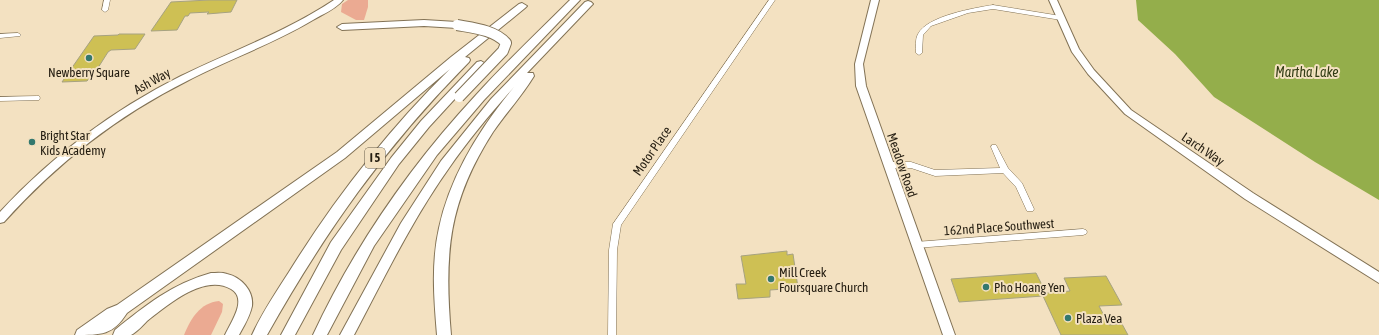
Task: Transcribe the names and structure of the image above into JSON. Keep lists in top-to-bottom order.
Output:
{
  "streets": {
    "highway": ["I 5"],
    "street": [
      "Ash Way",
      "Larch Way",
      "Motor Place",
      "Meadow Road",
      "162nd Place Southwest"
    ]
  },
  "crossings": [
    ["Meadow Road", "162nd Place Southwest"]
  ],
  "water": ["Martha Lake"],
  "places": [
    "Newberry Square",
    "Bright Star Kids Academy",
    "Mill Creek Foursquare Church",
    "Pho Hoang Yen",
    "Plaza Vea"
  ]
}
